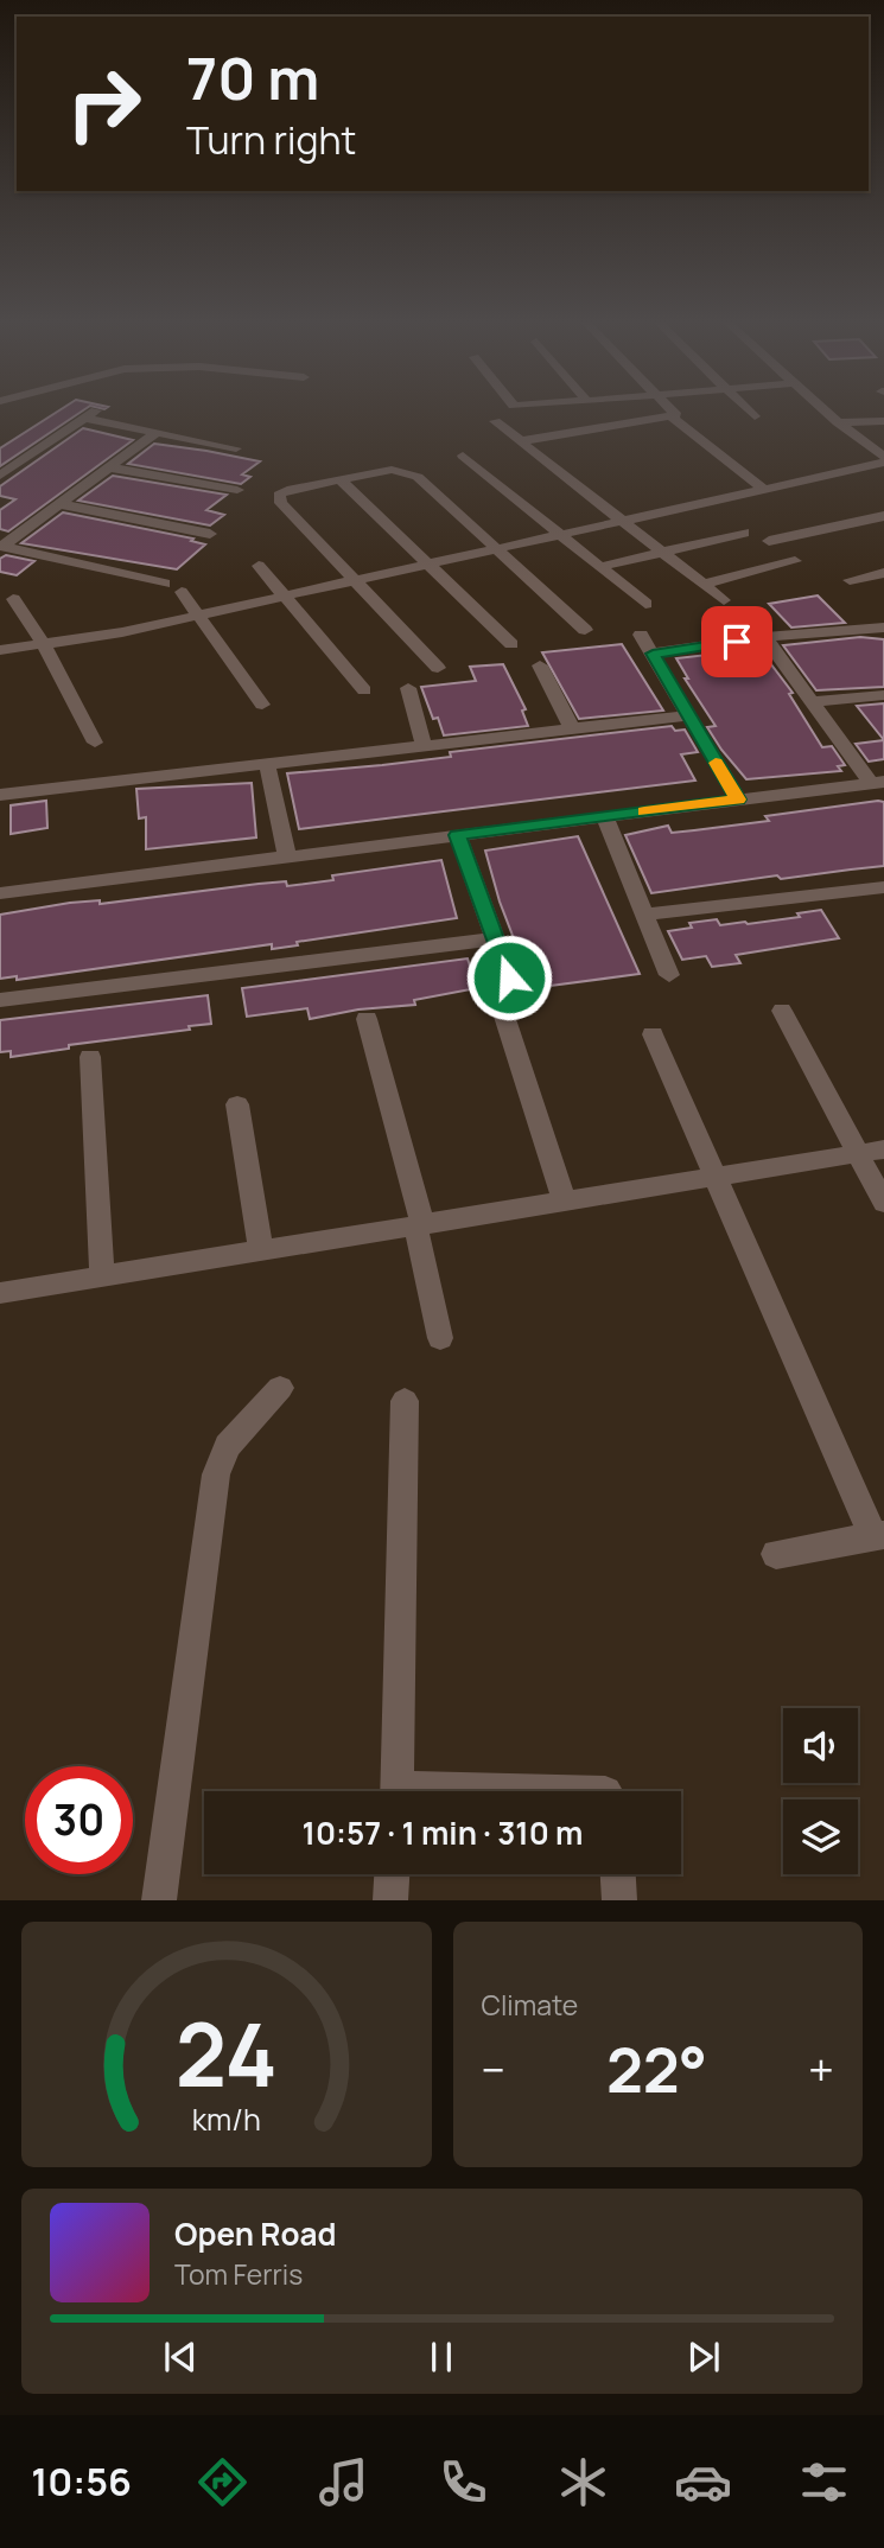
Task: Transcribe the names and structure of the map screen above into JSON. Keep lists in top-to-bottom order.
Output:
{
  "page": {
    "turn": ["70 m", "Turn right"],
    "limit": "30",
    "trip": "10:57 · 1 min · 310 m",
    "tile": "Climate",
    "heat": ["−", "22°", "+"],
    "song": ["Open Road", "Tom Ferris"],
    "tabs": "10:56",
    "gauge": ["24", "km/h"]
  }
}
